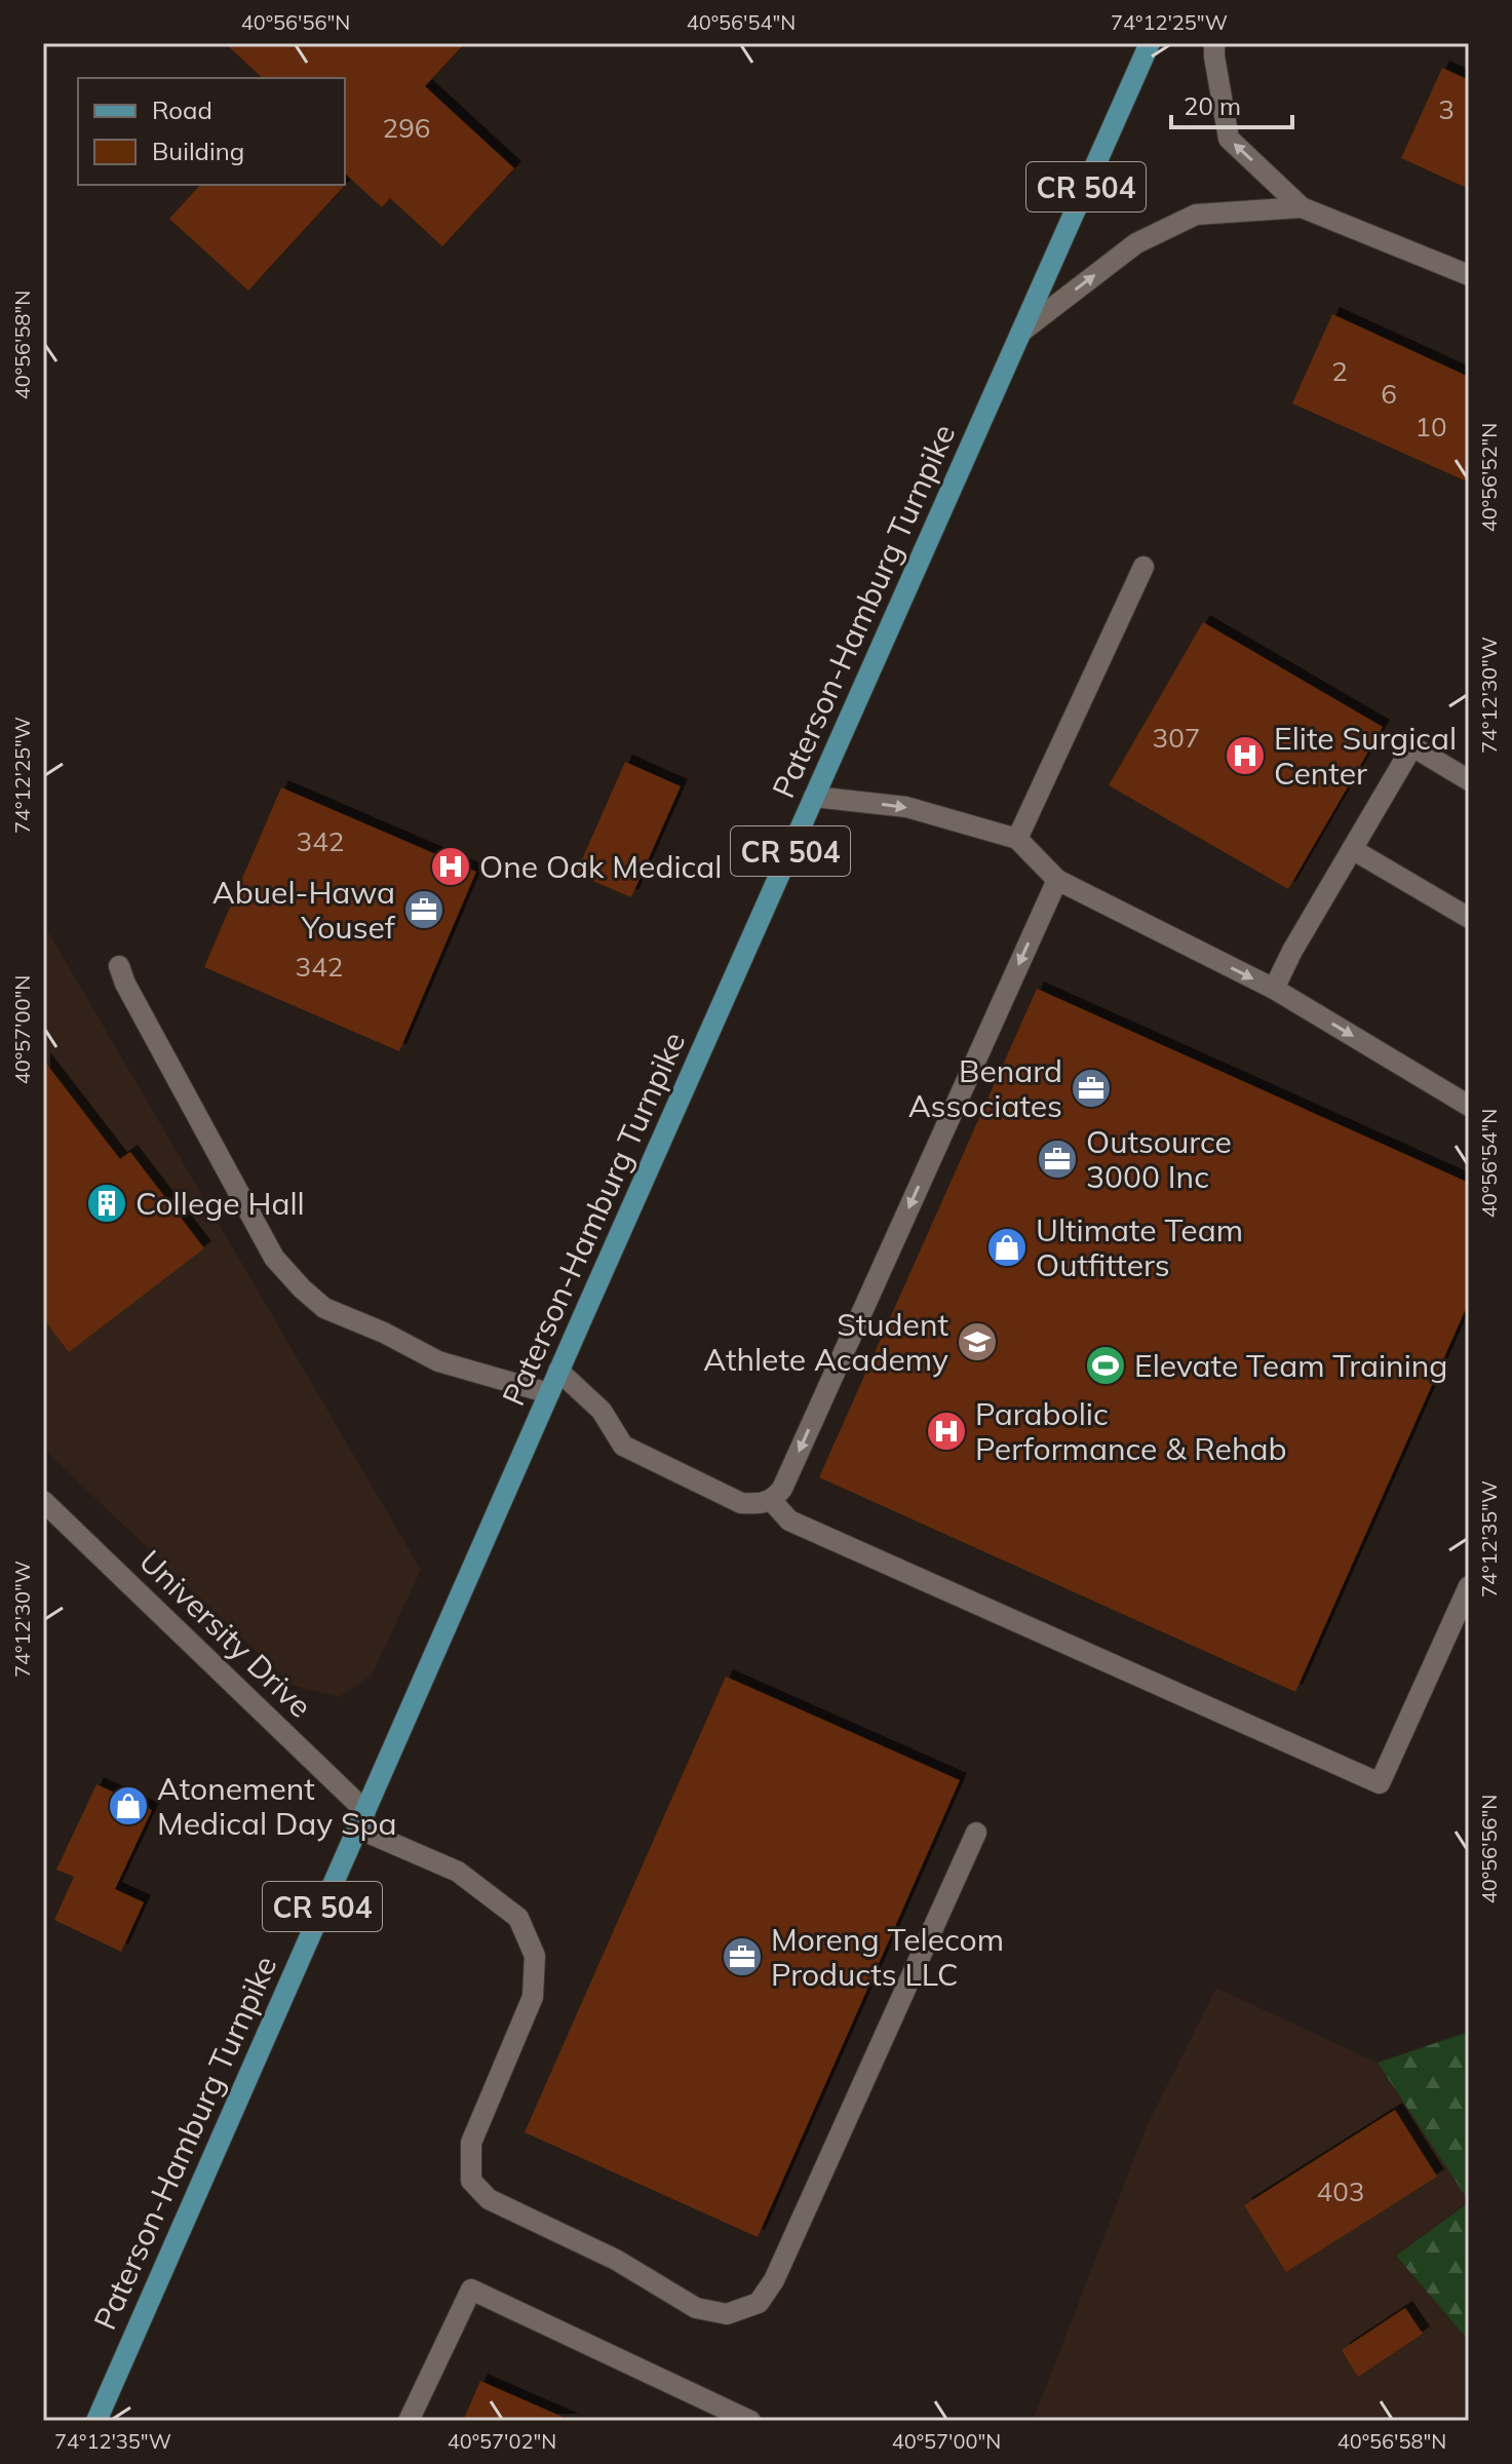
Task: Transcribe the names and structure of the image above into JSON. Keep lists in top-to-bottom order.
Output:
{
  "streets": {
    "main road": ["CR 504", "Paterson-Hamburg Turnpike"],
    "street": ["University Drive"]
  },
  "crossings": [
    ["Paterson-Hamburg Turnpike", "University Drive"]
  ],
  "places": {
    "hospital": ["Elite Surgical Center", "One Oak Medical", "Parabolic Performance & Rehab"],
    "office": [
      "Abuel-Hawa Yousef",
      "Benard Associates",
      "Outsource 3000 Inc",
      "Moreng Telecom Products LLC"
    ],
    "building": ["College Hall"],
    "shop": ["Ultimate Team Outfitters", "Atonement Medical Day Spa"],
    "school or university": ["Student Athlete Academy"],
    "sports": ["Elevate Team Training"]
  },
  "house_numbers": [
    "3",
    "296",
    "2",
    "6",
    "10",
    "307",
    "342",
    "342",
    "403"
  ],
  "legend": ["Road", "Building"],
  "scale_bar": "20 m",
  "coordinates": [
    "40°56'56\"N",
    "40°56'54\"N",
    "74°12'25\"W",
    "40°56'58\"N",
    "40°56'52\"N",
    "74°12'30\"W",
    "40°57'00\"N",
    "74°12'35\"W",
    "40°57'02\"N"
  ]
}
